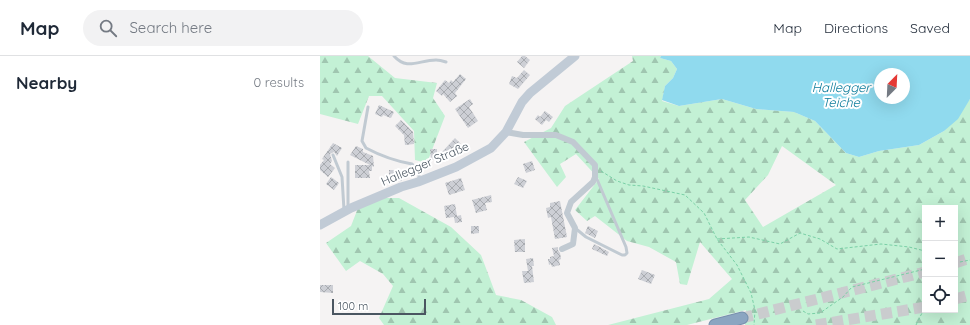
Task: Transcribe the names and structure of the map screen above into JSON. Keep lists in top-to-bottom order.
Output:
{
  "streets": {
    "main road": ["Hallegger Straße"]
  },
  "water": ["Hallegger Teiche"],
  "scale_bar": "100 m",
  "north": "top right",
  "page": {
    "header": "Map",
    "search": "Search here",
    "nav": ["Map", "Directions", "Saved"],
    "heading": ["Nearby", "0 results"],
    "map_buttons": ["+", "−"],
    "scale": "100 m"
  }
}
